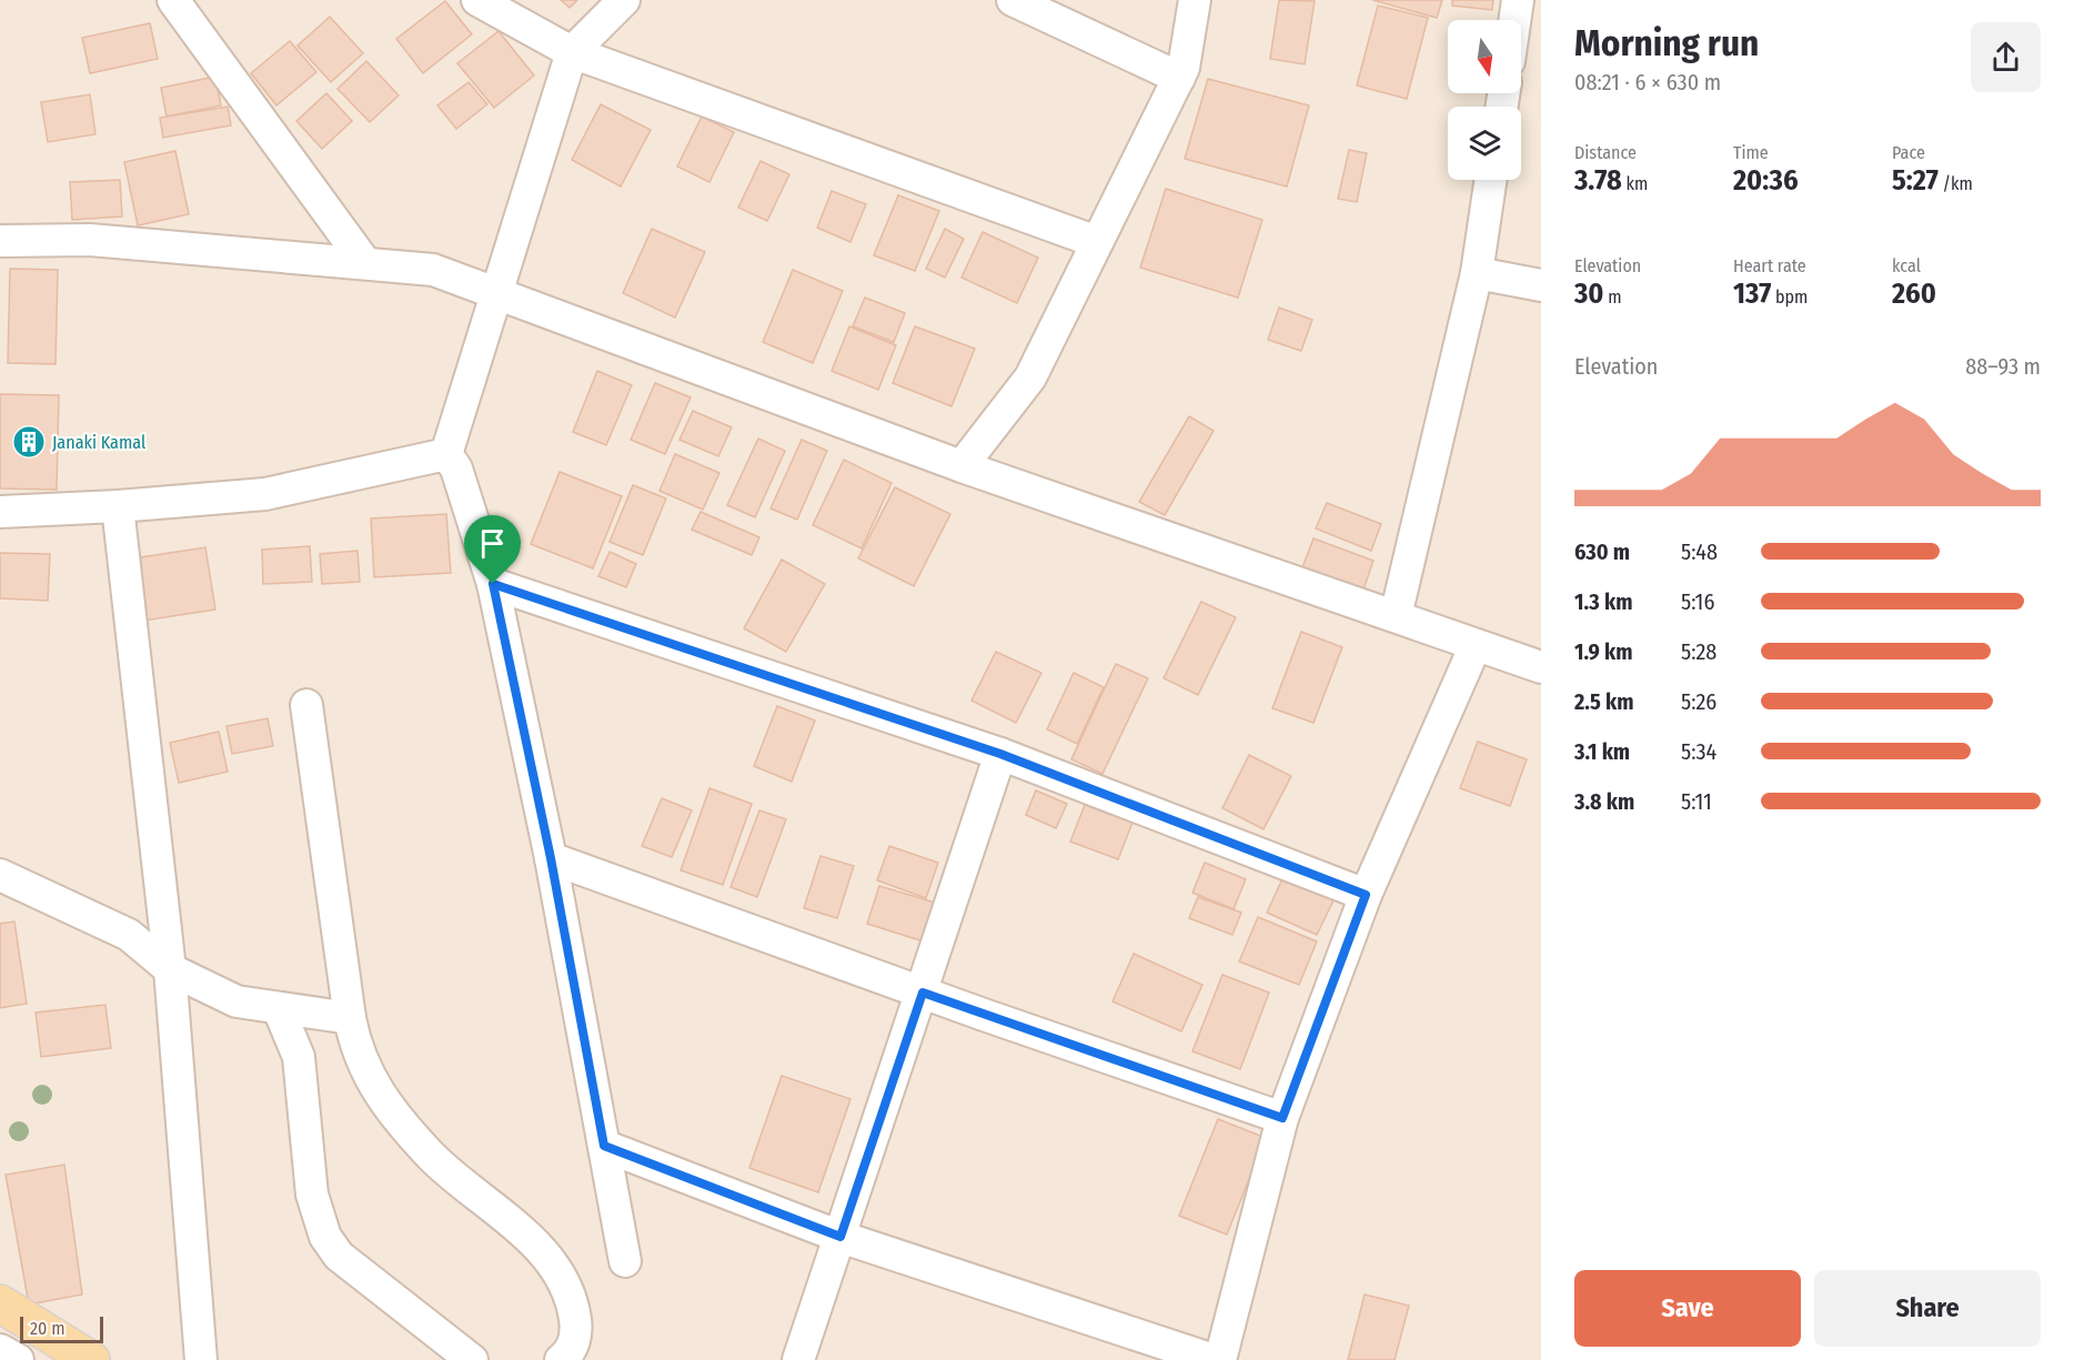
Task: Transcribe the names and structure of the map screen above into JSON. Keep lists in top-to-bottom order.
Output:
{
  "places": {
    "building": ["Janaki Kamal"]
  },
  "scale_bar": "20 m",
  "north": "bottom",
  "page": {
    "heading": ["Morning run", "08:21 · 6 × 630 m"],
    "stats": [
      ["Distance", "3.78 km"],
      ["Time", "20:36"],
      ["Pace", "5:27 /km"],
      ["Elevation", "30 m"],
      ["Heart rate", "137 bpm"],
      ["kcal", "260"]
    ],
    "chart": ["Elevation", "88–93 m"],
    "list": [
      {
        "name": "630 m",
        "note": "5:48"
      },
      {
        "name": "1.3 km",
        "note": "5:16"
      },
      {
        "name": "1.9 km",
        "note": "5:28"
      },
      {
        "name": "2.5 km",
        "note": "5:26"
      },
      {
        "name": "3.1 km",
        "note": "5:34"
      },
      {
        "name": "3.8 km",
        "note": "5:11"
      }
    ],
    "buttons": ["Save", "Share"],
    "scale": "20 m"
  }
}
